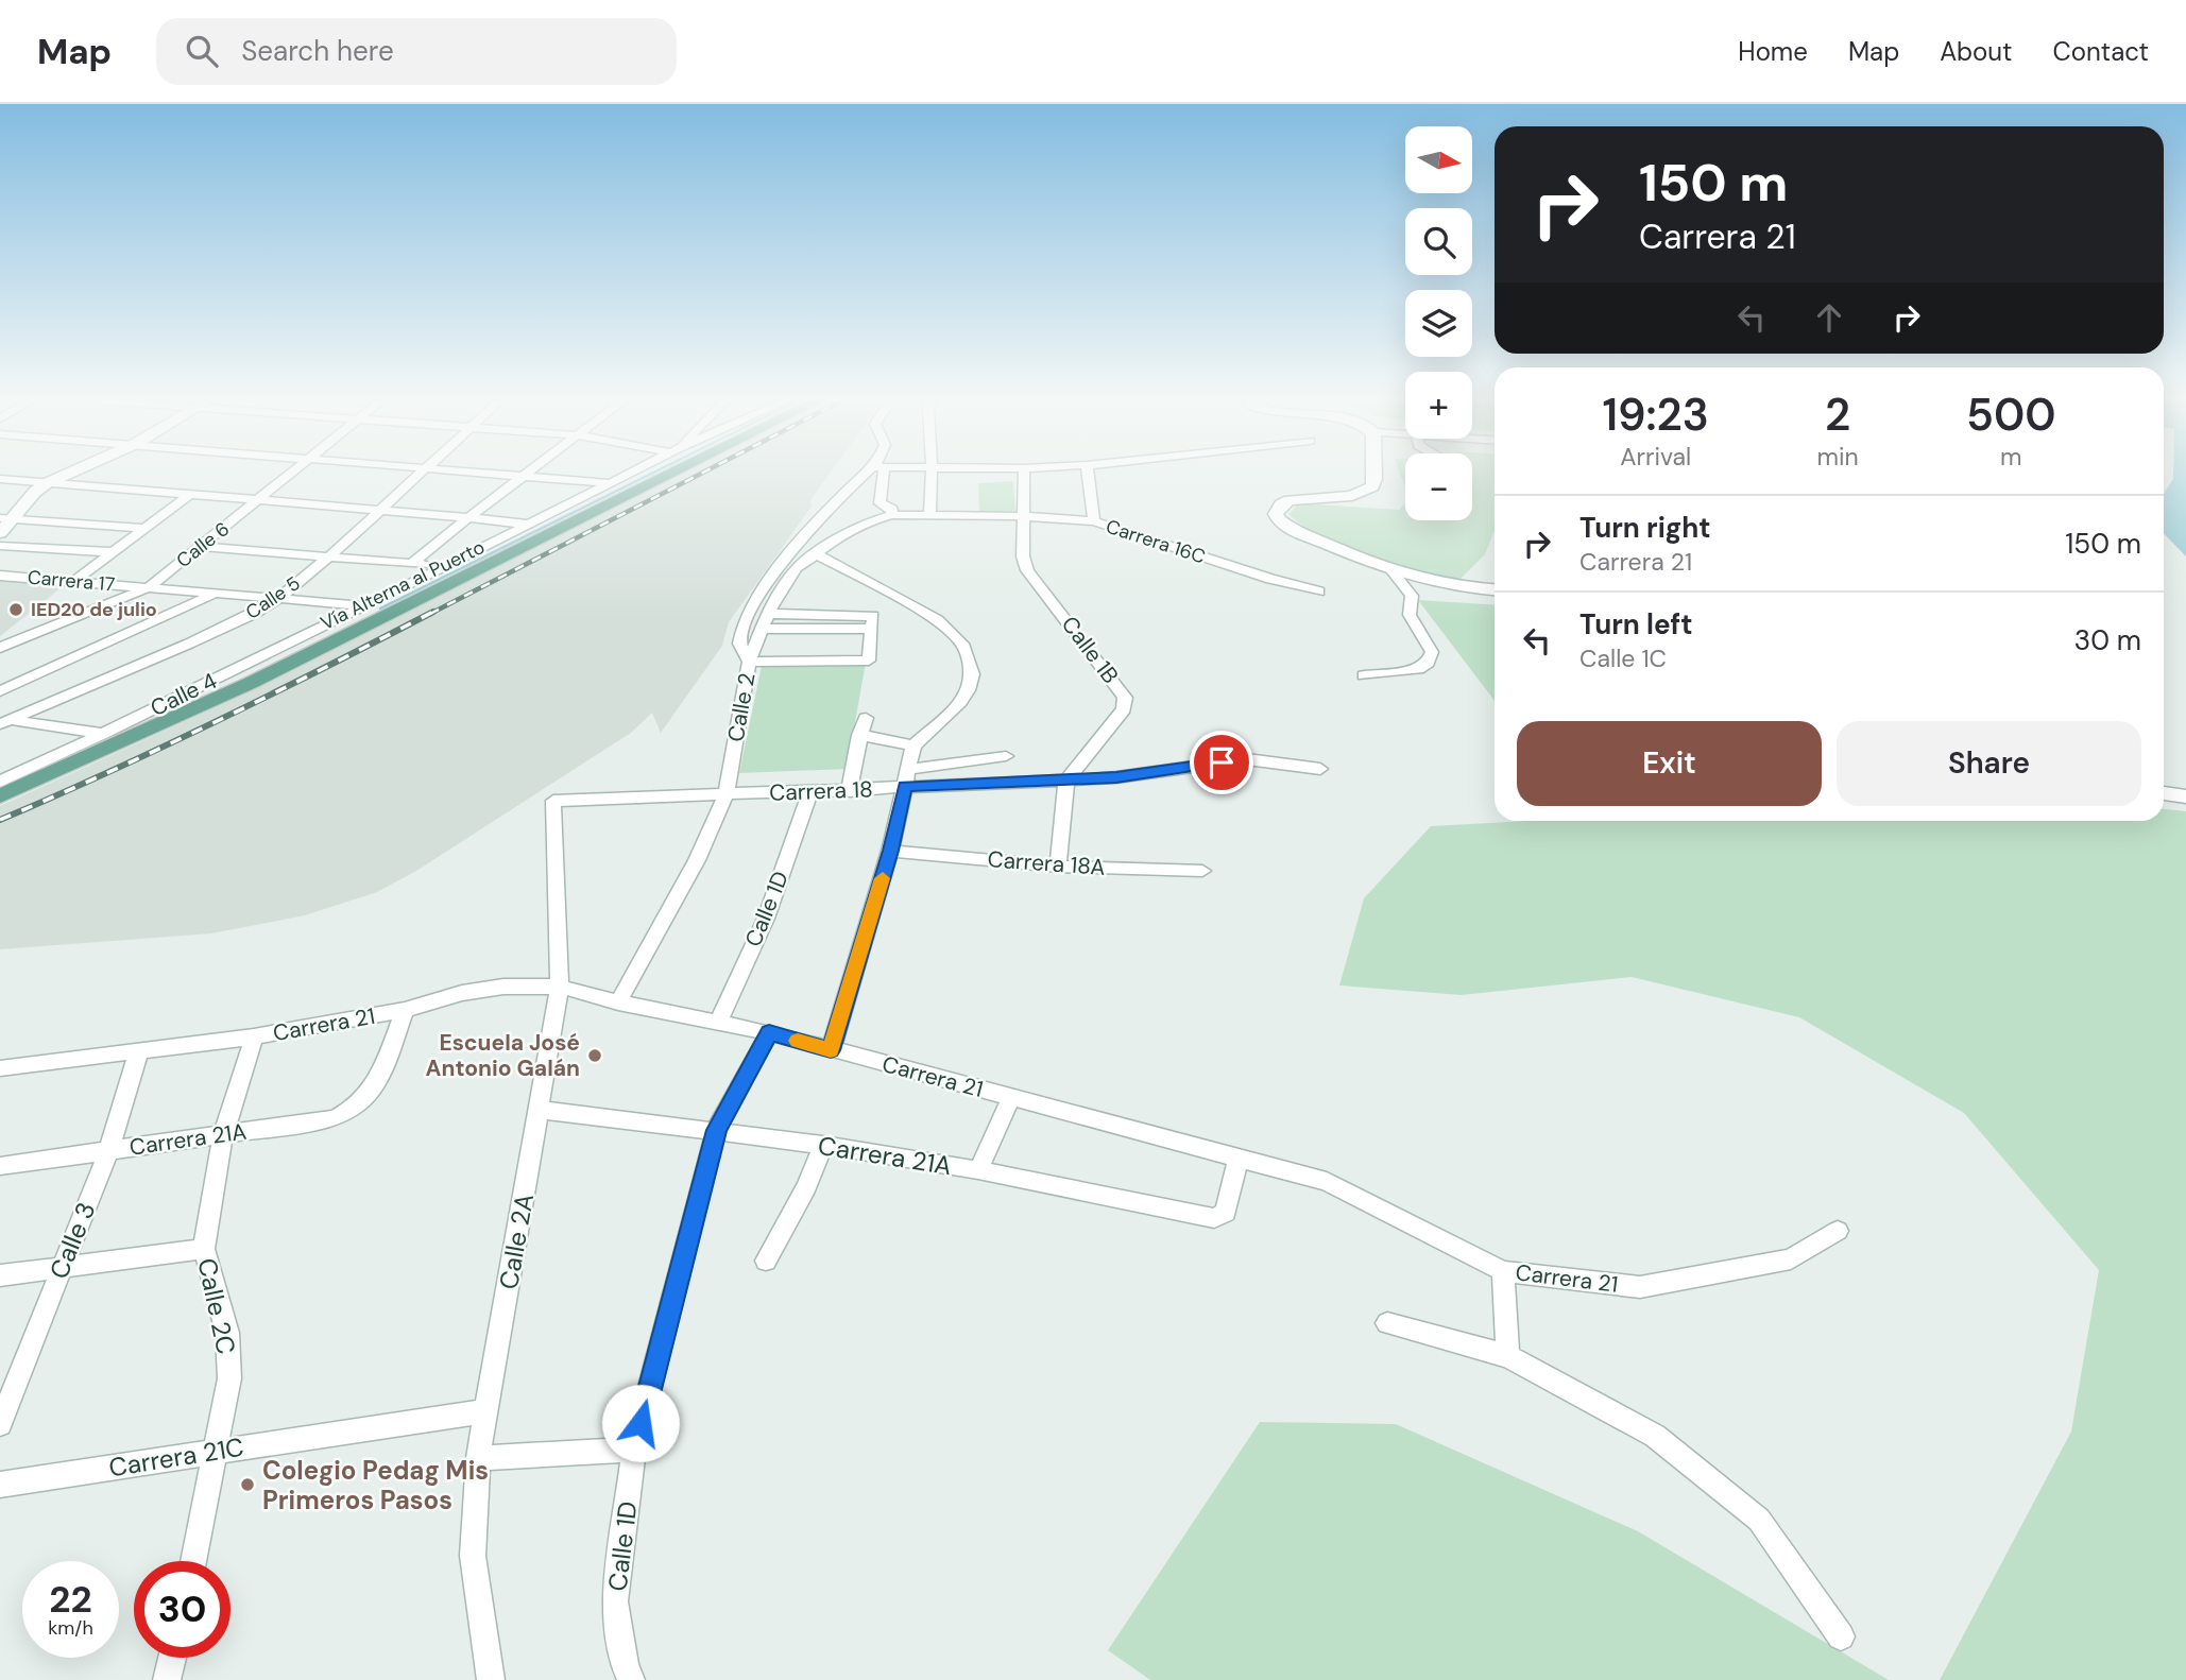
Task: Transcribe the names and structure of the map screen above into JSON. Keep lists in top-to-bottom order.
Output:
{
  "streets": {
    "main road": ["Vía Alterna al Puerto"],
    "street": [
      "Carrera 16C",
      "Calle 6",
      "Carrera 17",
      "Calle 5",
      "Calle 1B",
      "Calle 4",
      "Calle 2",
      "Carrera 18",
      "Carrera 18A",
      "Calle 1D",
      "Carrera 21",
      "Carrera 21A",
      "Calle 3",
      "Calle 2A",
      "Calle 2C",
      "Carrera 21C"
    ]
  },
  "crossings": [
    ["Carrera 16C", "Calle 1B"],
    ["Carrera 16C", "Calle 2"],
    ["Calle 6", "Carrera 17"],
    ["Carrera 17", "Calle 5"],
    ["Carrera 17", "Calle 4"],
    ["Calle 1B", "Carrera 18"],
    ["Calle 2", "Carrera 18"],
    ["Calle 2", "Carrera 21"],
    ["Carrera 18", "Calle 1D"],
    ["Carrera 18", "Calle 2A"],
    ["Calle 1D", "Carrera 21"],
    ["Calle 1D", "Carrera 21A"],
    ["Carrera 21", "Carrera 21A"],
    ["Carrera 21", "Calle 3"],
    ["Carrera 21", "Calle 2A"],
    ["Carrera 21", "Calle 2C"],
    ["Carrera 21A", "Calle 3"],
    ["Carrera 21A", "Calle 2A"],
    ["Carrera 21A", "Calle 2C"],
    ["Calle 2A", "Carrera 21C"],
    ["Calle 2C", "Carrera 21C"]
  ],
  "places": ["IED20 de julio", "Escuela José Antonio Galán", "Colegio Pedag Mis Primeros Pasos"],
  "north": "right",
  "page": {
    "header": "Map",
    "search": "Search here",
    "nav": [
      "Home",
      "Map",
      "About",
      "Contact"
    ],
    "map_buttons": ["+", "−"],
    "turn": ["150 m", "Carrera 21"],
    "eta": [
      "19:23",
      "Arrival",
      "2",
      "min",
      "500",
      "m"
    ],
    "list": [
      {
        "name": "Turn right",
        "note": "Carrera 21",
        "value": "150 m"
      },
      {
        "name": "Turn left",
        "note": "Calle 1C",
        "value": "30 m"
      }
    ],
    "buttons": ["Exit", "Share"],
    "speed": "22 km/h",
    "limit": "30"
  }
}
